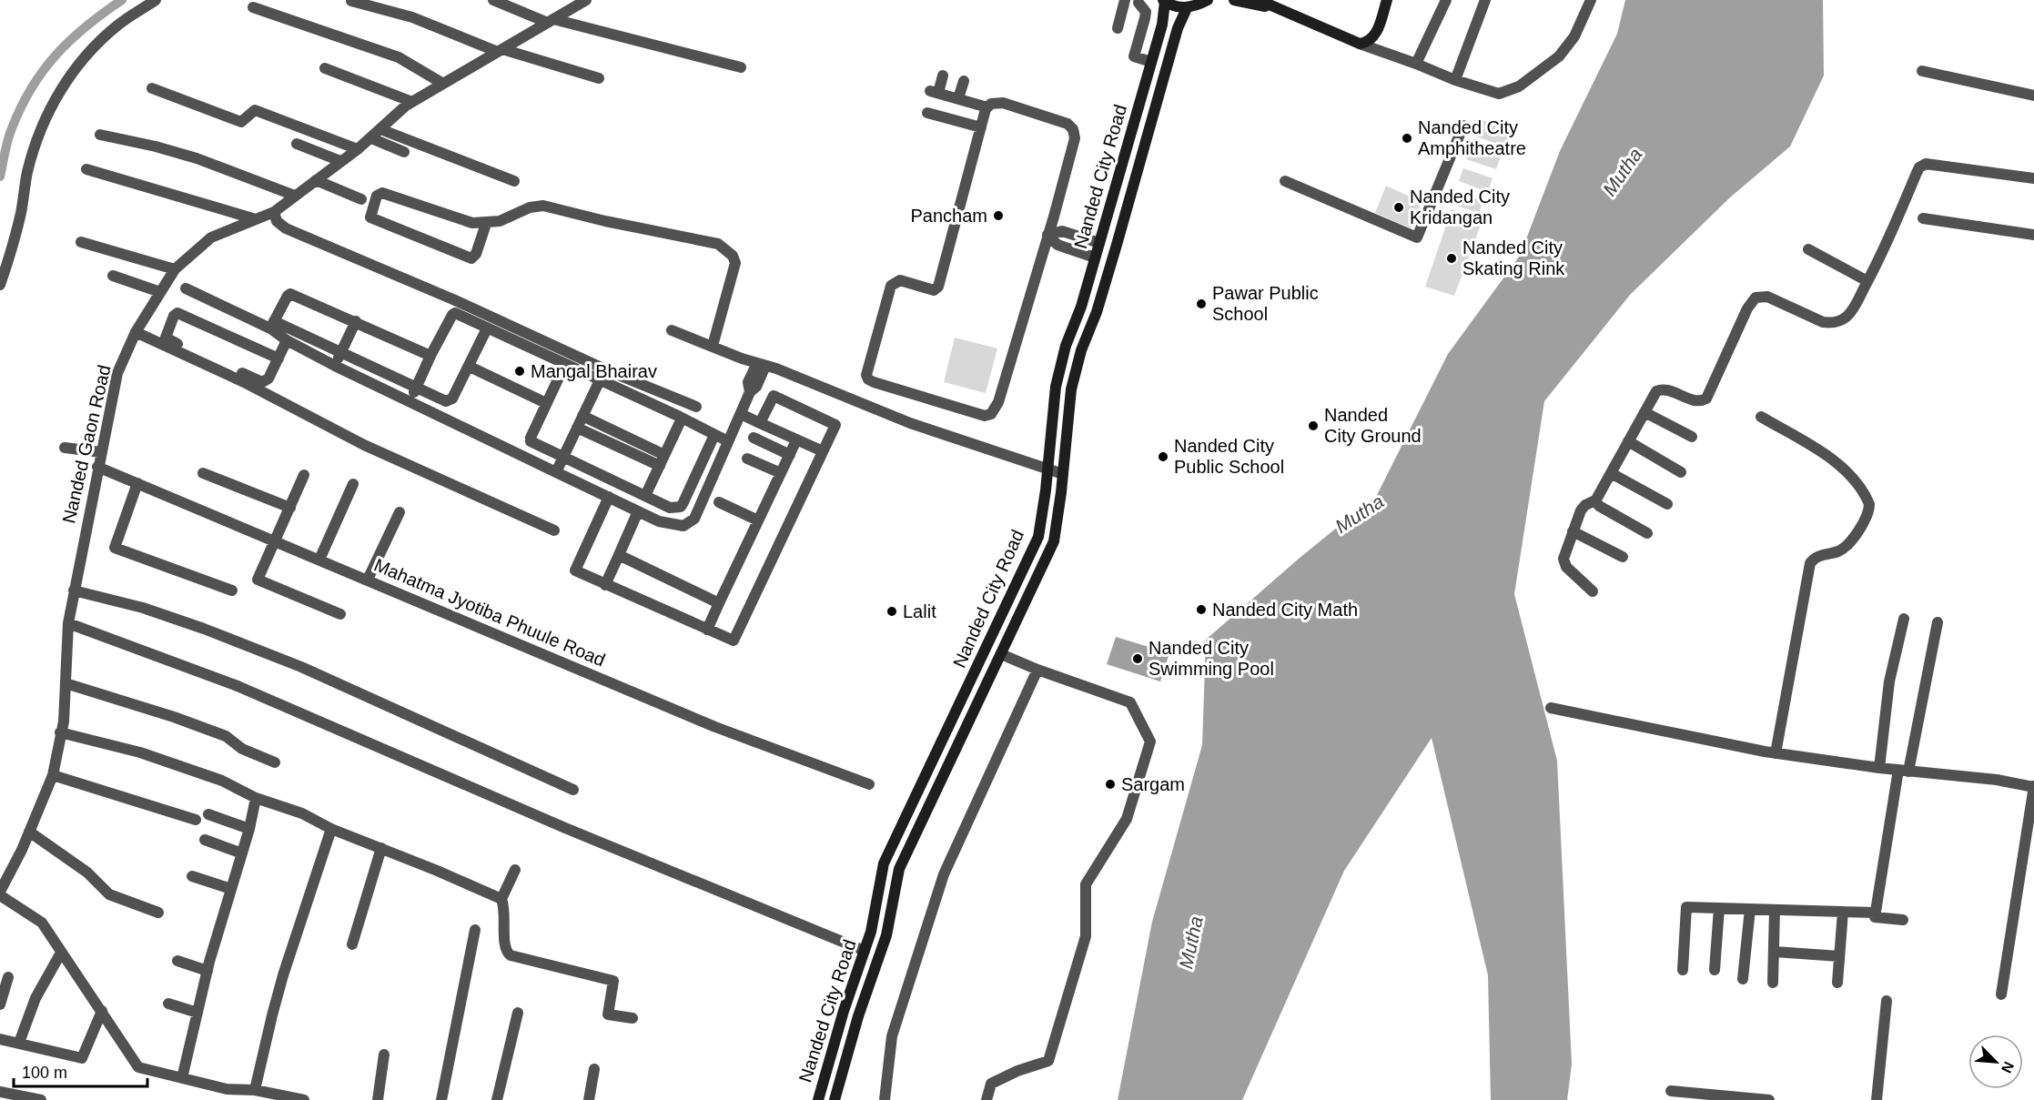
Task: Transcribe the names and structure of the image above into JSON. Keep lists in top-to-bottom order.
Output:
{
  "streets": {
    "street": ["Nanded City Road", "Nanded Gaon Road", "Mahatma Jyotiba Phuule Road"]
  },
  "crossings": [
    ["Nanded Gaon Road", "Mahatma Jyotiba Phuule Road"]
  ],
  "water": ["Mutha"],
  "places": [
    "Nanded City Amphitheatre",
    "Nanded City Kridangan",
    "Pancham",
    "Nanded City Skating Rink",
    "Pawar Public School",
    "Mangal Bhairav",
    "Nanded City Ground",
    "Nanded City Public School",
    "Nanded City Math",
    "Lalit",
    "Nanded City Swimming Pool",
    "Sargam"
  ],
  "scale_bar": "100 m",
  "north": "bottom right"
}
